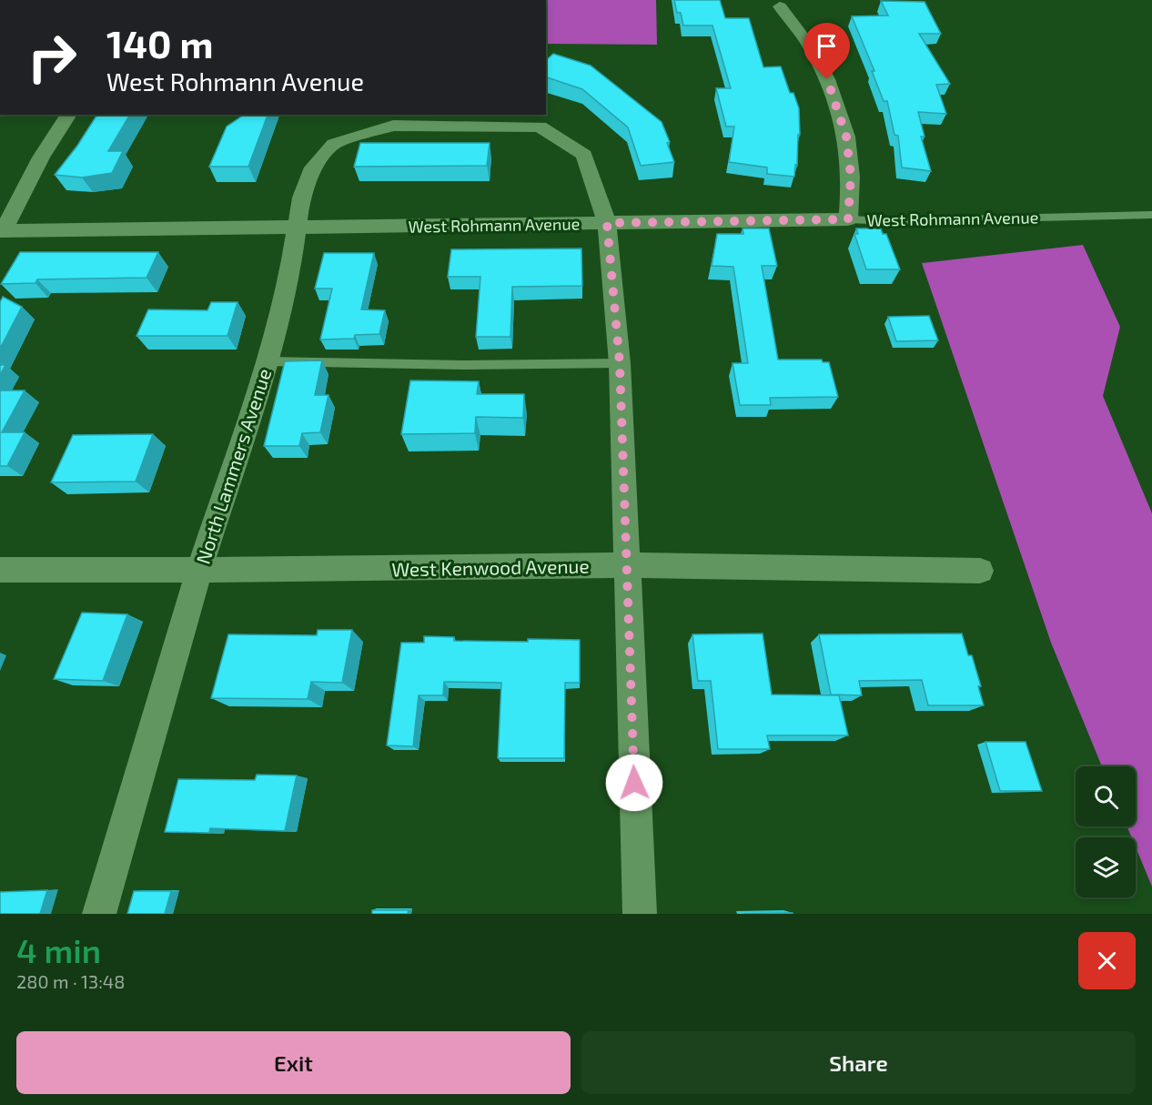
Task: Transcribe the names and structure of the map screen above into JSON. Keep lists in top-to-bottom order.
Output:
{
  "streets": {
    "street": ["West Rohmann Avenue", "North Lammers Avenue", "West Kenwood Avenue"]
  },
  "crossings": [
    ["West Rohmann Avenue", "North Lammers Avenue"],
    ["North Lammers Avenue", "West Kenwood Avenue"]
  ],
  "page": {
    "turn": ["140 m", "West Rohmann Avenue"],
    "heading": ["4 min", "280 m · 13:48"],
    "buttons": ["Exit", "Share"]
  }
}
